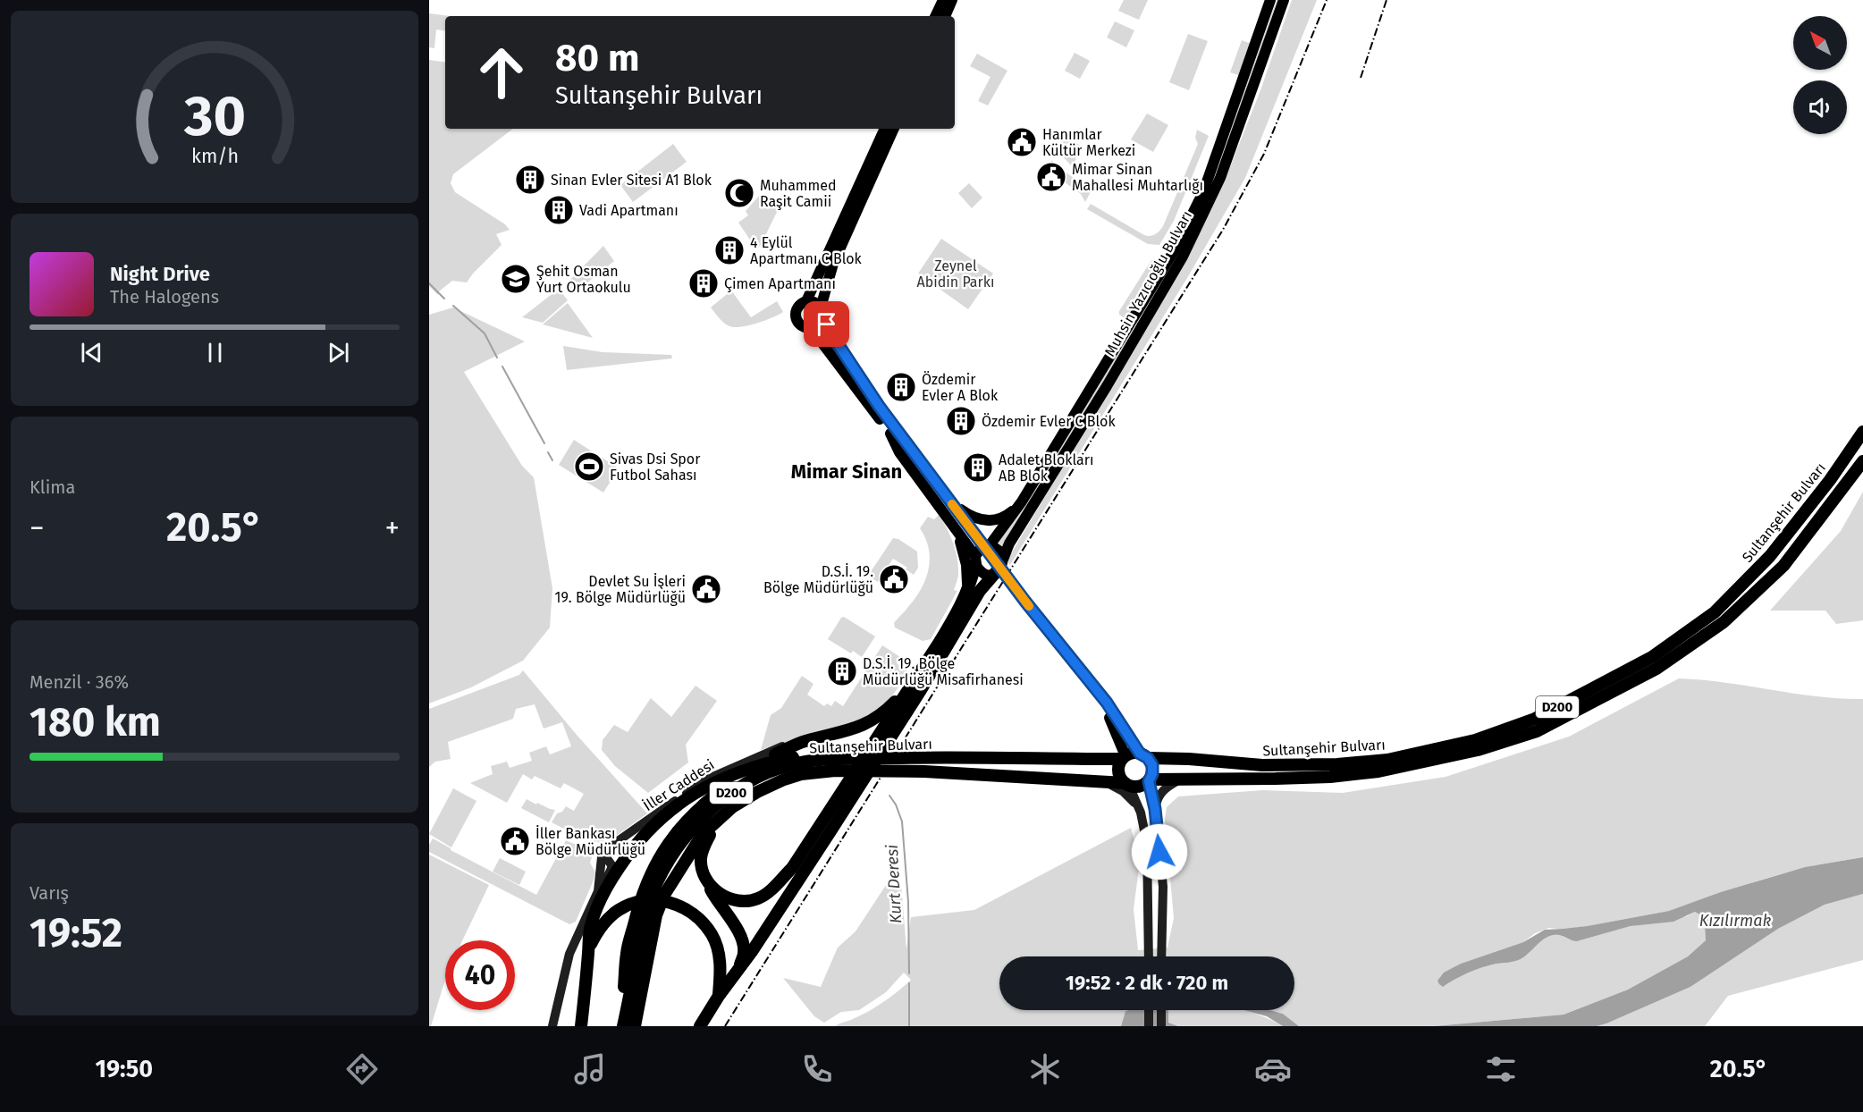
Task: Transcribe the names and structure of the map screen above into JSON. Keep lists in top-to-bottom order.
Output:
{
  "streets": {
    "highway": ["Muhsin Yazıcıoğlu Bulvarı", "Sultanşehir Bulvarı", "D200"],
    "street": ["İller Caddesi"]
  },
  "districts": ["Mimar Sinan"],
  "water": ["Kurt Deresi", "Kızılırmak"],
  "parks": ["Zeynel Abidin Parkı"],
  "places": {
    "public building": [
      "Hanımlar Kültür Merkezi",
      "Mimar Sinan Mahallesi Muhtarlığı",
      "D.S.İ. 19. Bölge Müdürlüğü",
      "Devlet Su İşleri 19. Bölge Müdürlüğü",
      "İller Bankası Bölge Müdürlüğü"
    ],
    "building": [
      "Sinan Evler Sitesi A1 Blok",
      "Vadi Apartmanı",
      "4 Eylül Apartmanı C Blok",
      "Çimen Apartmanı",
      "Özdemir Evler A Blok",
      "Özdemir Evler C Blok",
      "Adalet Blokları AB Blok",
      "D.S.İ. 19. Bölge Müdürlüğü Misafirhanesi"
    ],
    "mosque": ["Muhammed Raşit Camii"],
    "school or university": ["Şehit Osman Yurt Ortaokulu"],
    "sports": ["Sivas Dsi Spor Futbol Sahası"]
  },
  "north": "top left",
  "page": {
    "turn": ["80 m", "Sultanşehir Bulvarı"],
    "song": ["Night Drive", "The Halogens"],
    "tile": [
      "Klima",
      ["Menzil · 36%", "180 km"],
      ["Varış", "19:52"]
    ],
    "heat": ["−", "20.5°", "+"],
    "limit": "40",
    "trip": "19:52 · 2 dk · 720 m",
    "tabs": ["19:50", "20.5°"],
    "gauge": ["30", "km/h"]
  }
}
